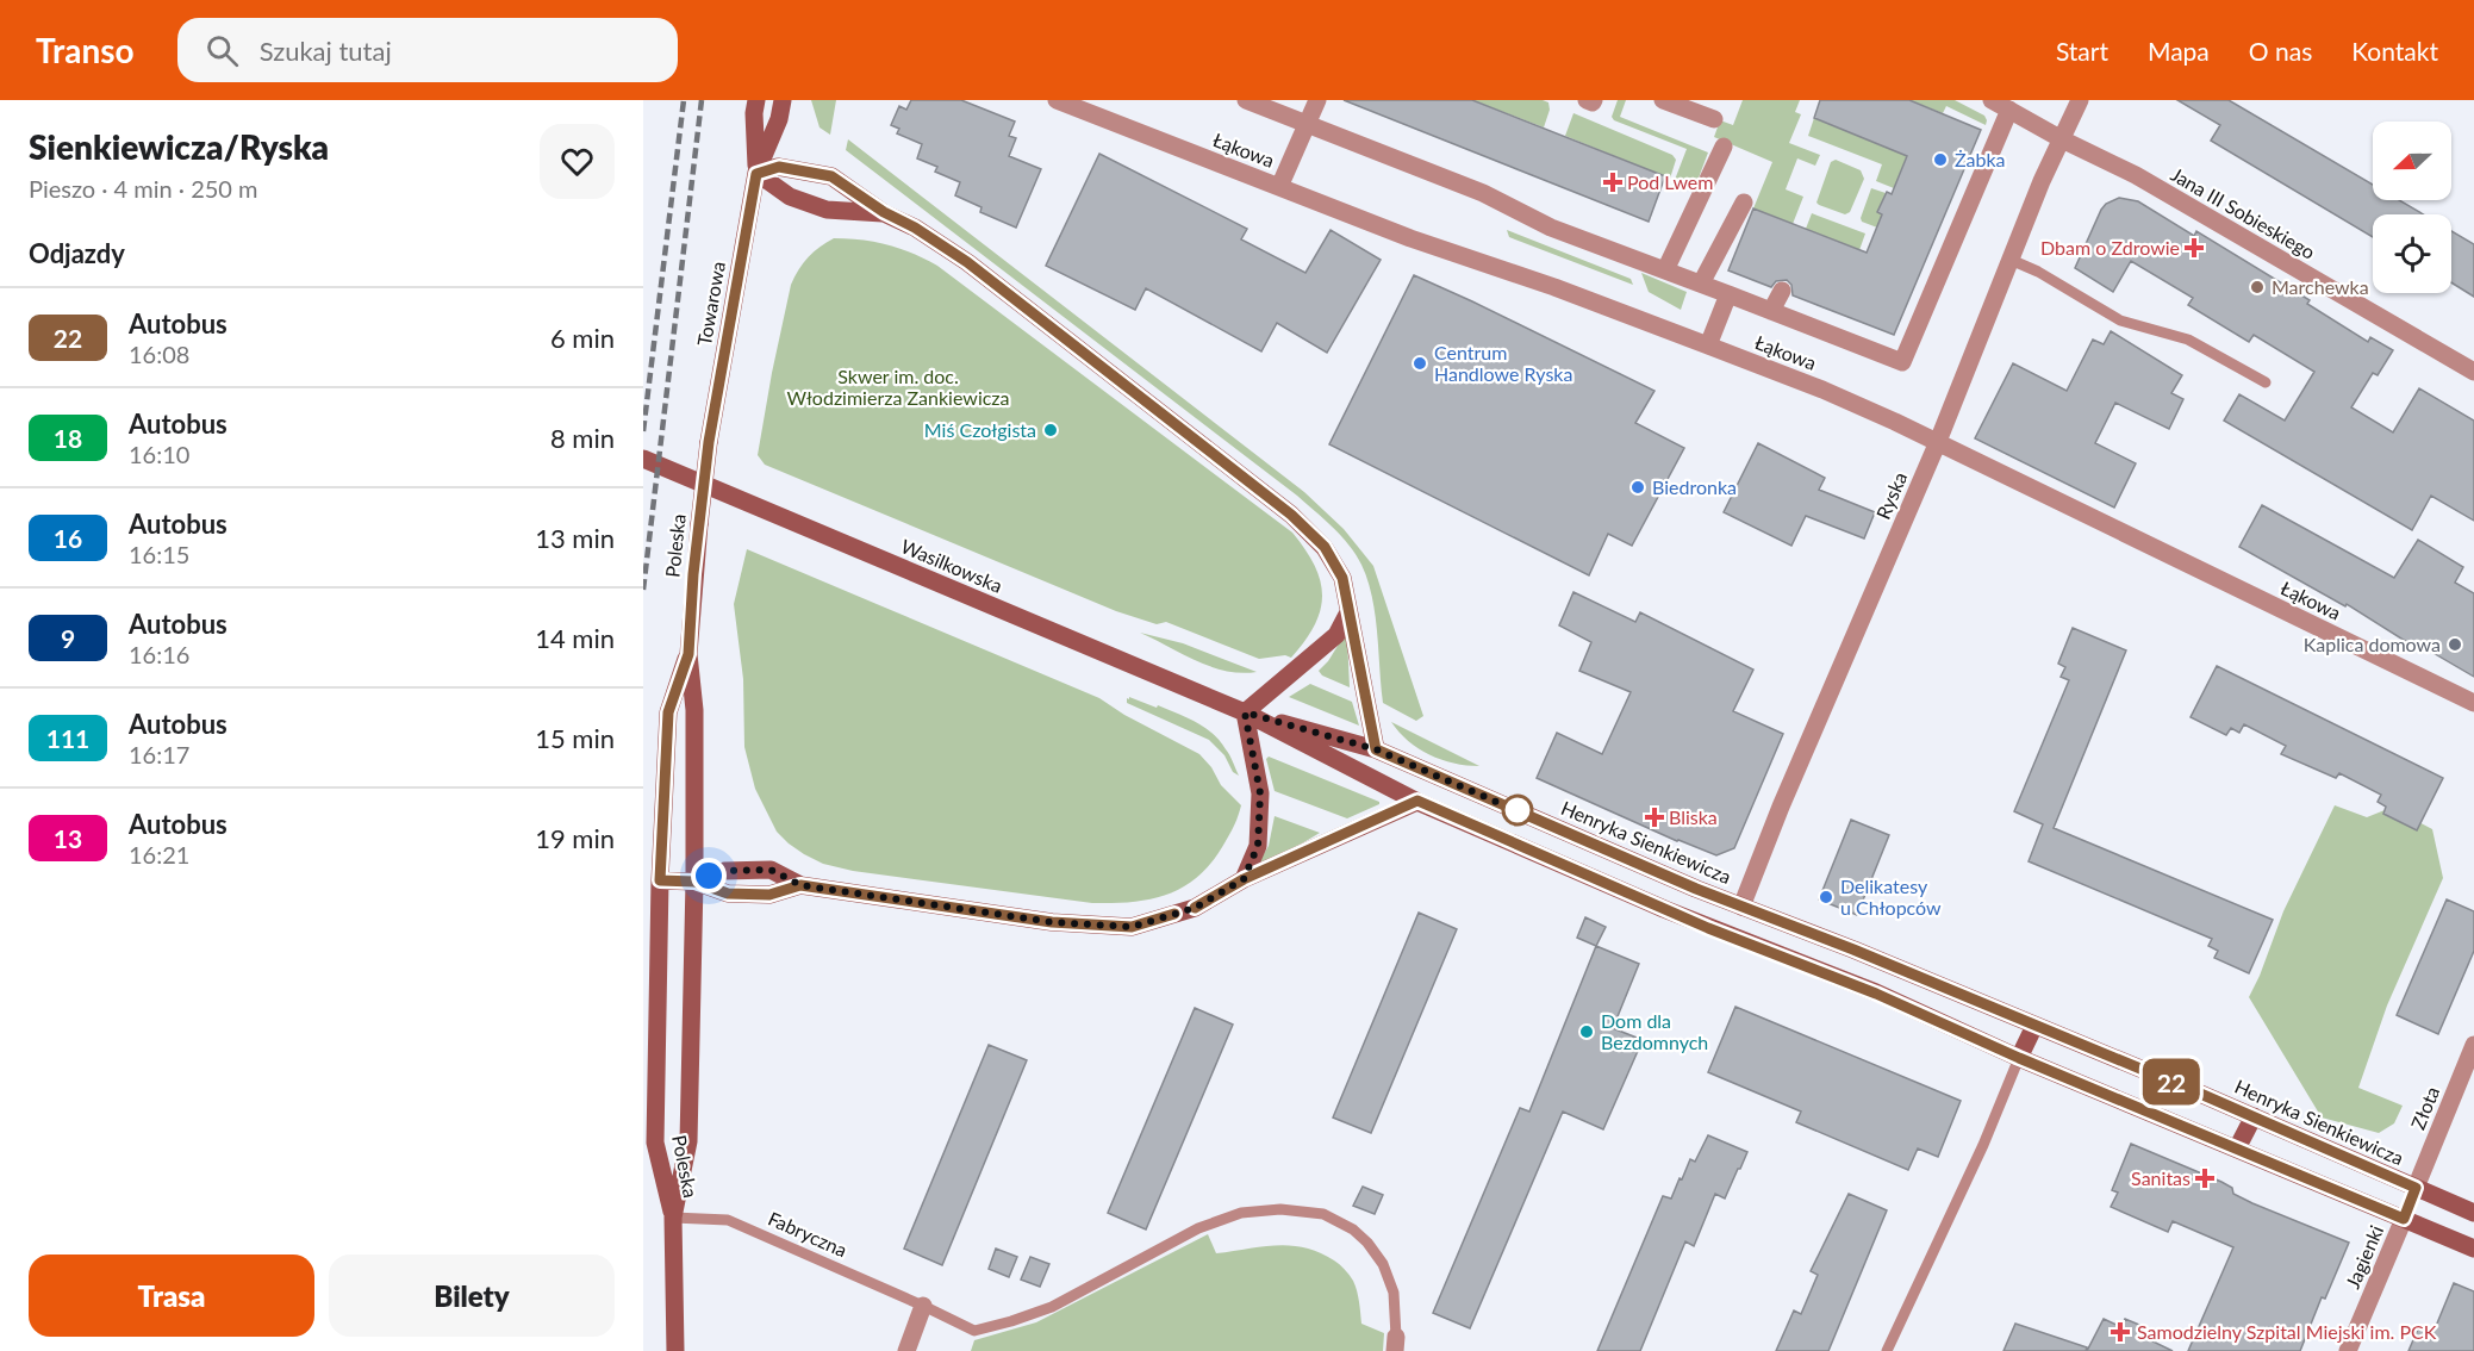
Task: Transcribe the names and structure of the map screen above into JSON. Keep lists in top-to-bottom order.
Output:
{
  "streets": {
    "main road": [
      "Towarowa",
      "Poleska",
      "Wasilkowska",
      "Henryka Sienkiewicza"
    ],
    "street": [
      "Łąkowa",
      "Jana III Sobieskiego",
      "Ryska",
      "Złota",
      "Jagienki"
    ],
    "lane": ["Fabryczna"]
  },
  "crossings": [
    ["Łąkowa", "Ryska"],
    ["Jana III Sobieskiego", "Ryska"],
    ["Towarowa", "Poleska"],
    ["Ryska", "Henryka Sienkiewicza"],
    ["Poleska", "Fabryczna"],
    ["Wasilkowska", "Henryka Sienkiewicza"],
    ["Henryka Sienkiewicza", "Złota"]
  ],
  "parks": ["Skwer im. doc. Włodzimierza Zankiewicza"],
  "places": {
    "other": [
      "Żabka",
      "Marchewka",
      "Centrum Handlowe Ryska",
      "Miś Czołgista",
      "Biedronka",
      "Kaplica domowa",
      "Delikatesy u Chłopców",
      "Dom dla Bezdomnych"
    ],
    "health": [
      "Pod Lwem",
      "Dbam o Zdrowie",
      "Bliska",
      "Sanitas",
      "Samodzielny Szpital Miejski im. PCK"
    ]
  },
  "lines": ["bus line 22"],
  "north": "left",
  "page": {
    "header": "Transo",
    "search": "Szukaj tutaj",
    "nav": [
      "Start",
      "Mapa",
      "O nas",
      "Kontakt"
    ],
    "heading": [
      ["Sienkiewicza/Ryska", "Pieszo · 4 min · 250 m"],
      "Odjazdy"
    ],
    "on_map": "22",
    "list": [
      {
        "mark": "22",
        "name": "Autobus",
        "note": "16:08",
        "value": "6 min"
      },
      {
        "mark": "18",
        "name": "Autobus",
        "note": "16:10",
        "value": "8 min"
      },
      {
        "mark": "16",
        "name": "Autobus",
        "note": "16:15",
        "value": "13 min"
      },
      {
        "mark": "9",
        "name": "Autobus",
        "note": "16:16",
        "value": "14 min"
      },
      {
        "mark": "111",
        "name": "Autobus",
        "note": "16:17",
        "value": "15 min"
      },
      {
        "mark": "13",
        "name": "Autobus",
        "note": "16:21",
        "value": "19 min"
      }
    ],
    "buttons": ["Trasa", "Bilety"]
  }
}
